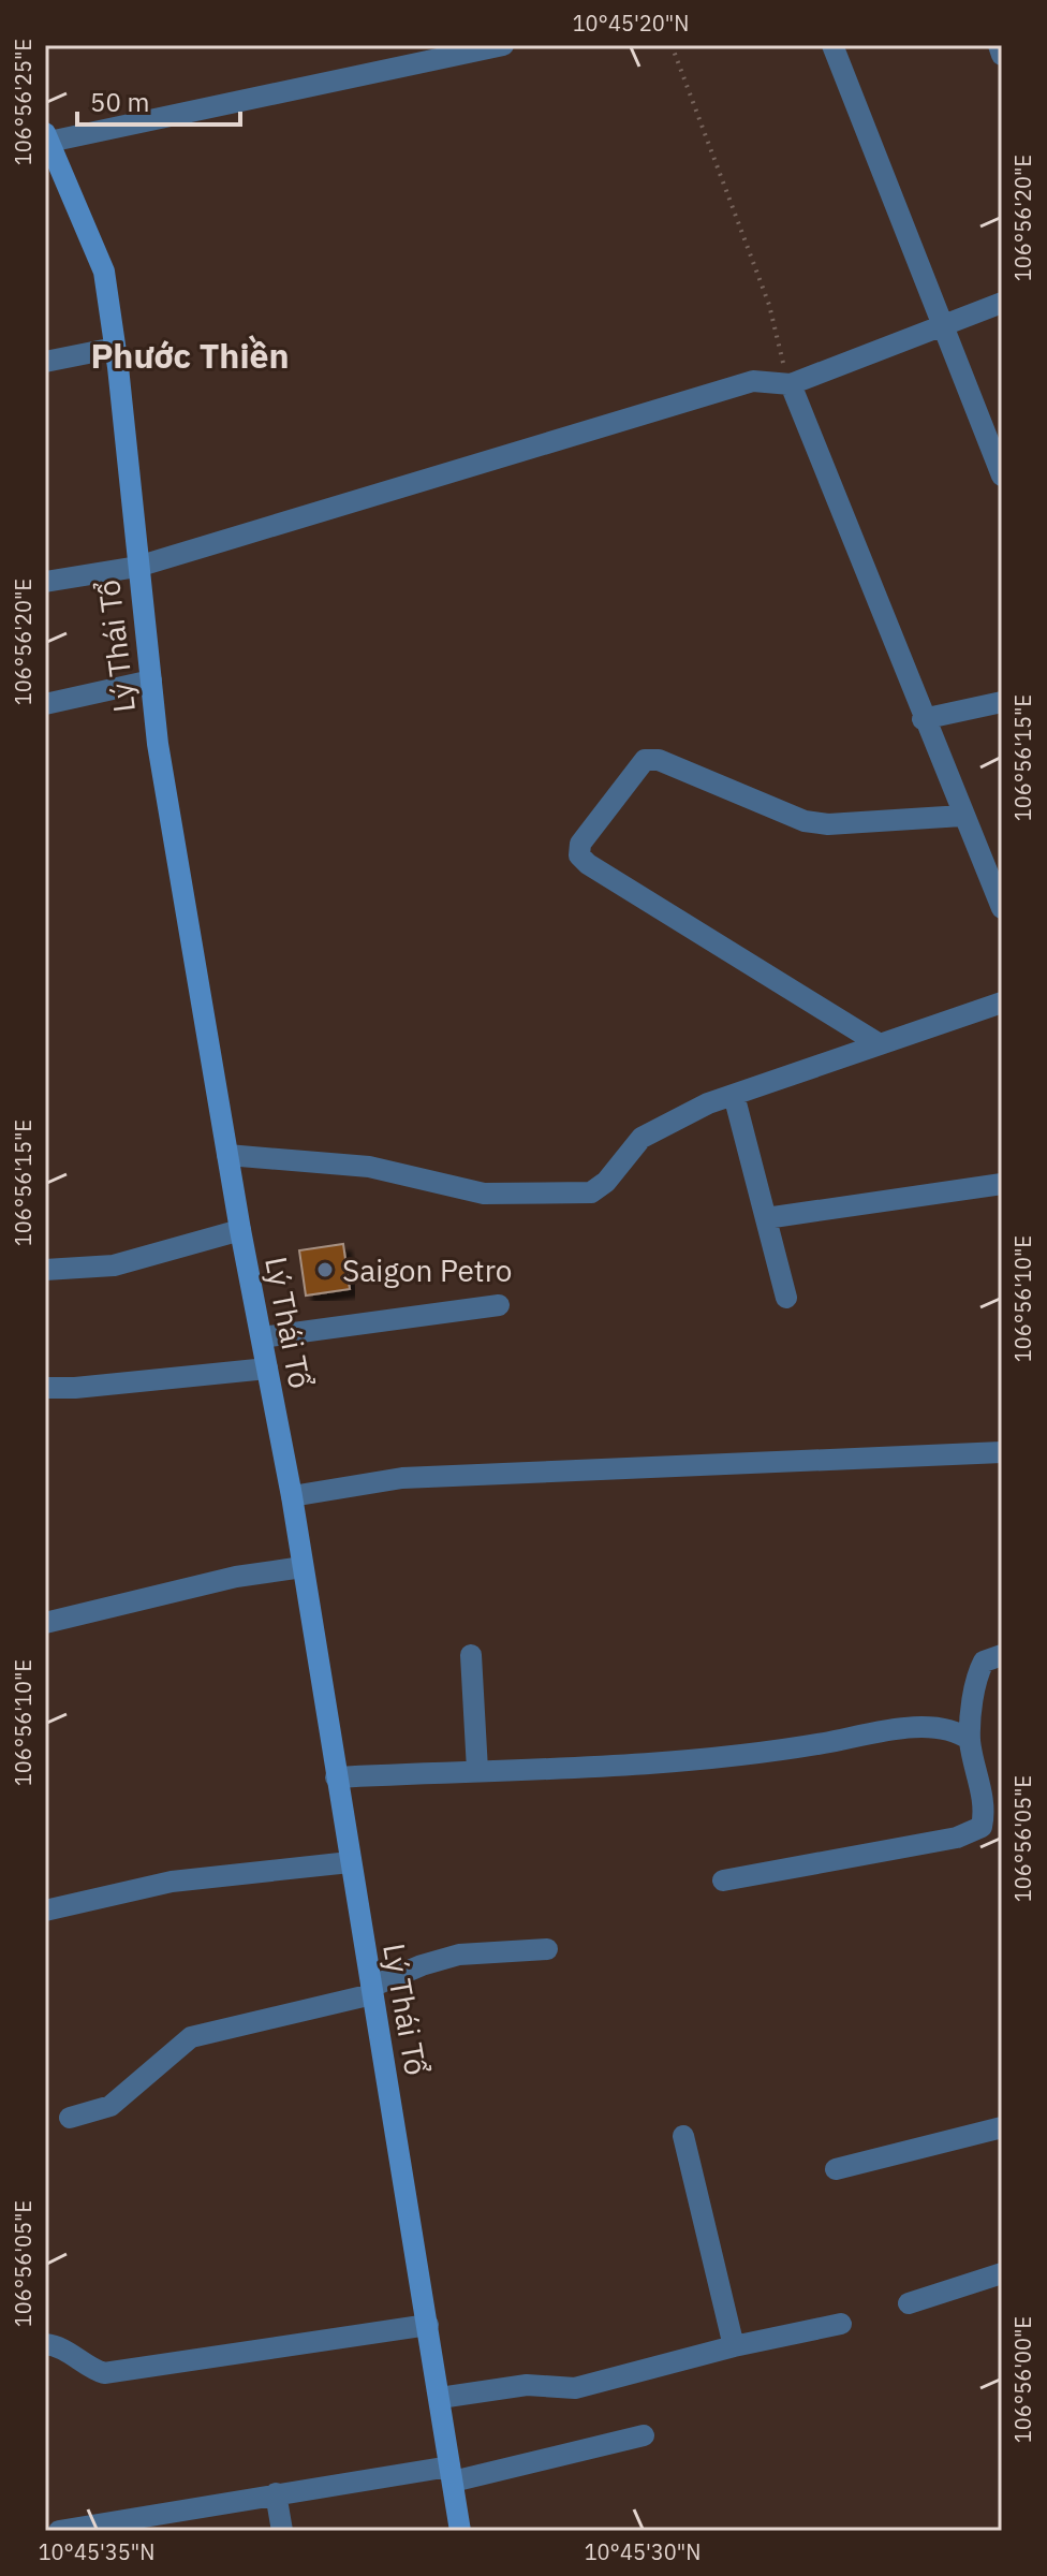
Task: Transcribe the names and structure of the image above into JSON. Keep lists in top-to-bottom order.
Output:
{
  "streets": {
    "main road": ["Lý Thái Tổ"]
  },
  "districts": ["Phước Thiền"],
  "places": ["Saigon Petro"],
  "scale_bar": "50 m",
  "coordinates": [
    "10°45'20\"N",
    "106°56'25\"E",
    "106°56'20\"E",
    "106°56'15\"E",
    "106°56'10\"E",
    "106°56'05\"E",
    "106°56'00\"E",
    "10°45'35\"N",
    "10°45'30\"N"
  ]
}
